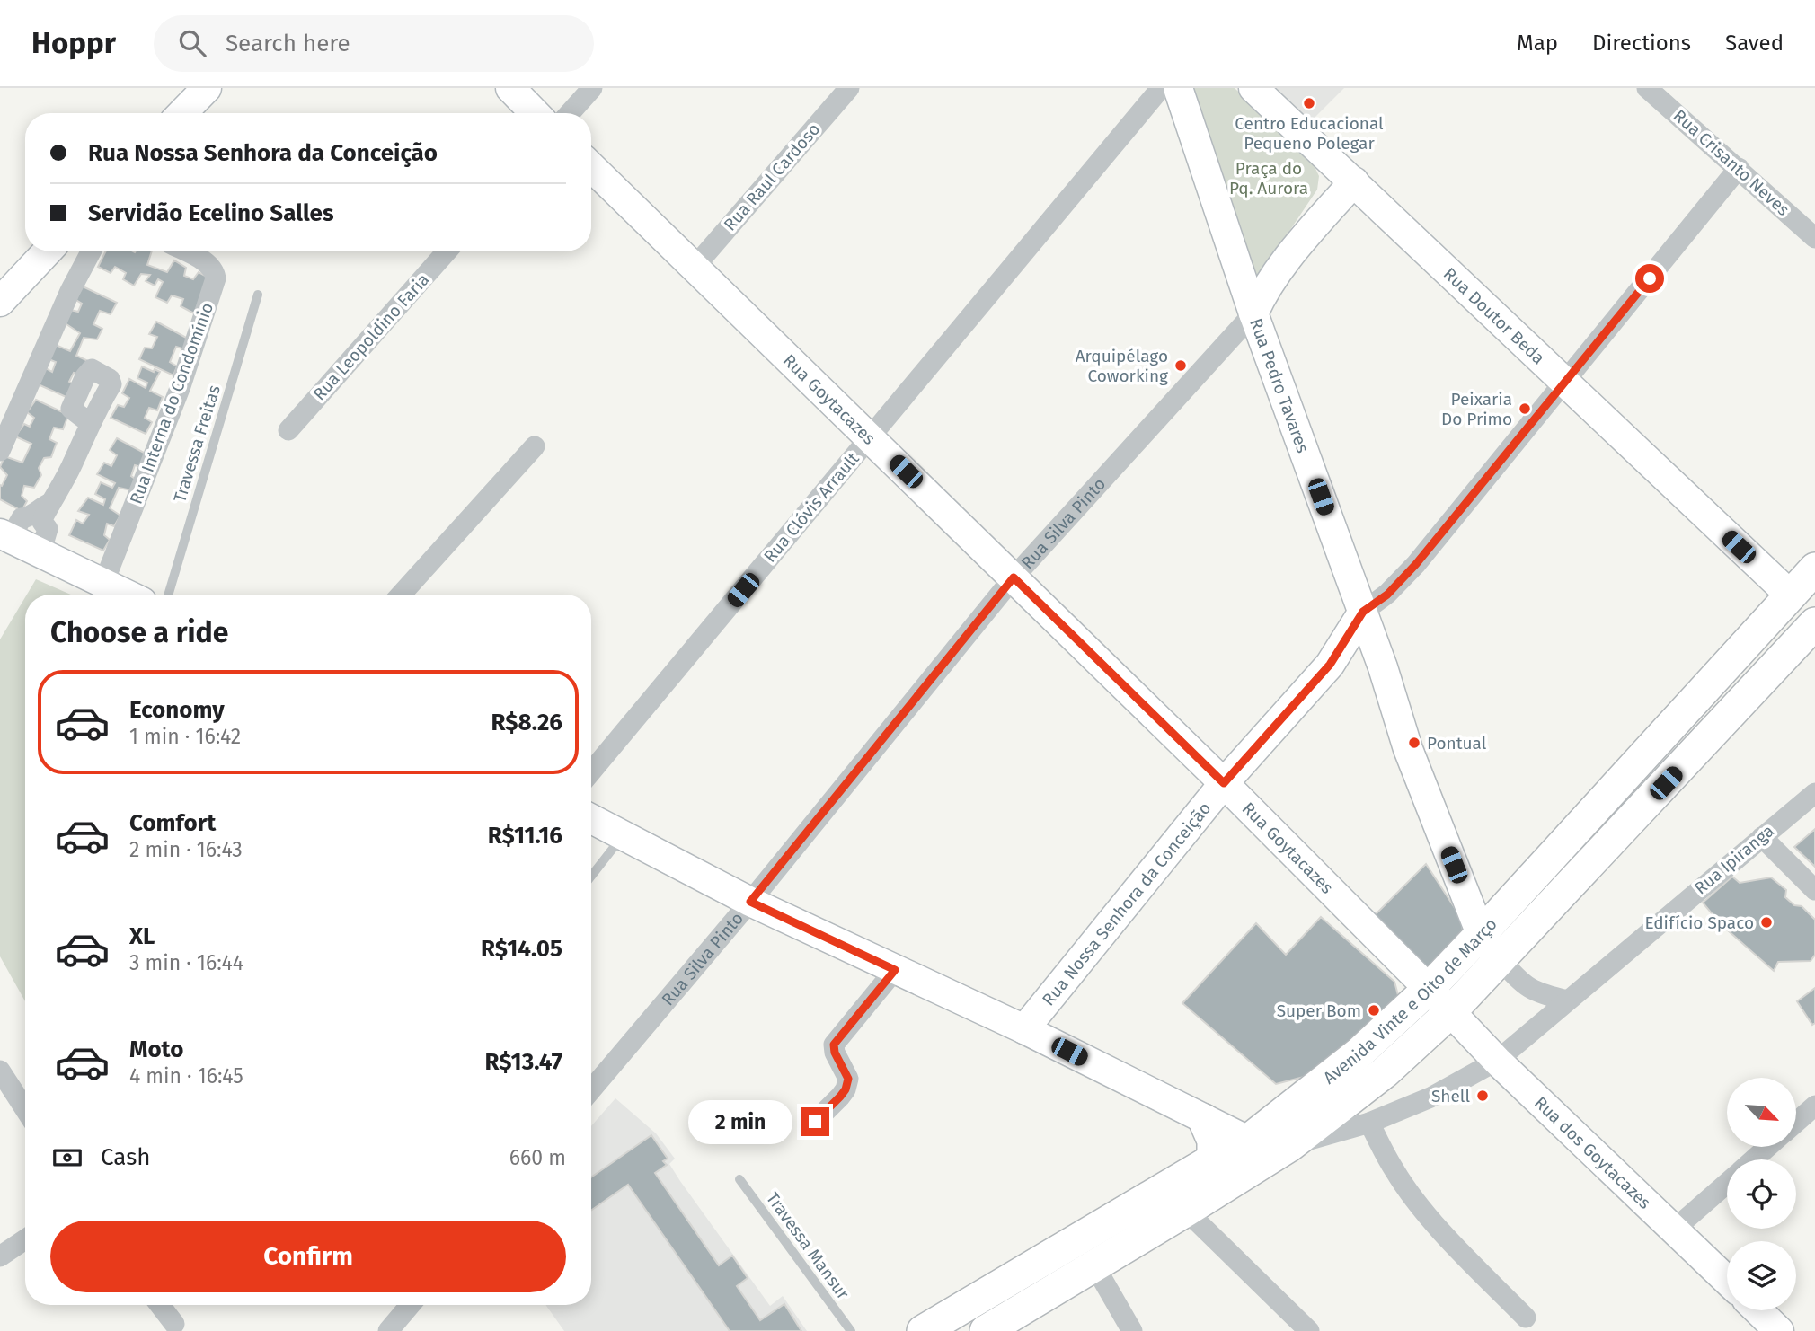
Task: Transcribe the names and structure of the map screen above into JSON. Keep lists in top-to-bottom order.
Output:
{
  "streets": {
    "main road": ["Avenida Vinte e Oito de Março"],
    "street": [
      "Rua Crisanto Neves",
      "Rua Raul Cardoso",
      "Rua Doutor Beda",
      "Rua Leopoldino Faria",
      "Rua Pedro Tavares",
      "Rua Goytacazes",
      "Rua Interna do Condomínio",
      "Rua Clóvis Arrault",
      "Rua Silva Pinto",
      "Rua Ipiranga",
      "Rua Nossa Senhora da Conceição",
      "Rua dos Goytacazes"
    ],
    "lane": ["Travessa Freitas", "Travessa Mansur"]
  },
  "crossings": [
    ["Rua Crisanto Neves", "Rua Nossa Senhora da Conceição"],
    ["Rua Raul Cardoso", "Rua Goytacazes"],
    ["Rua Doutor Beda", "Rua Silva Pinto"],
    ["Rua Doutor Beda", "Rua Nossa Senhora da Conceição"],
    ["Rua Doutor Beda", "Avenida Vinte e Oito de Março"],
    ["Rua Pedro Tavares", "Rua Silva Pinto"],
    ["Rua Pedro Tavares", "Rua Nossa Senhora da Conceição"],
    ["Rua Pedro Tavares", "Avenida Vinte e Oito de Março"],
    ["Rua Goytacazes", "Rua Clóvis Arrault"],
    ["Rua Goytacazes", "Rua Silva Pinto"],
    ["Rua Goytacazes", "Rua Nossa Senhora da Conceição"],
    ["Rua Goytacazes", "Avenida Vinte e Oito de Março"],
    ["Rua Goytacazes", "Rua dos Goytacazes"],
    ["Rua Ipiranga", "Avenida Vinte e Oito de Março"],
    ["Rua Ipiranga", "Rua dos Goytacazes"],
    ["Avenida Vinte e Oito de Março", "Rua dos Goytacazes"]
  ],
  "parks": ["Praça do Pq. Aurora"],
  "places": [
    "Centro Educacional Pequeno Polegar",
    "Arquipélago Coworking",
    "Peixaria Do Primo",
    "Pontual",
    "Edifício Spaco",
    "Super Bom",
    "Shell"
  ],
  "north": "bottom right",
  "page": {
    "header": "Hoppr",
    "search": "Search here",
    "nav": ["Map", "Directions", "Saved"],
    "banner": ["Rua Nossa Senhora da Conceição", "Servidão Ecelino Salles"],
    "heading": "Choose a ride",
    "list": [
      {
        "name": "Economy",
        "note": "1 min · 16:42",
        "value": "R$8.26"
      },
      {
        "name": "Comfort",
        "note": "2 min · 16:43",
        "value": "R$11.16"
      },
      {
        "name": "XL",
        "note": "3 min · 16:44",
        "value": "R$14.05"
      },
      {
        "name": "Moto",
        "note": "4 min · 16:45",
        "value": "R$13.47"
      }
    ],
    "bubble": "2 min",
    "pay": ["Cash", "660 m"],
    "buttons": "Confirm"
  }
}
